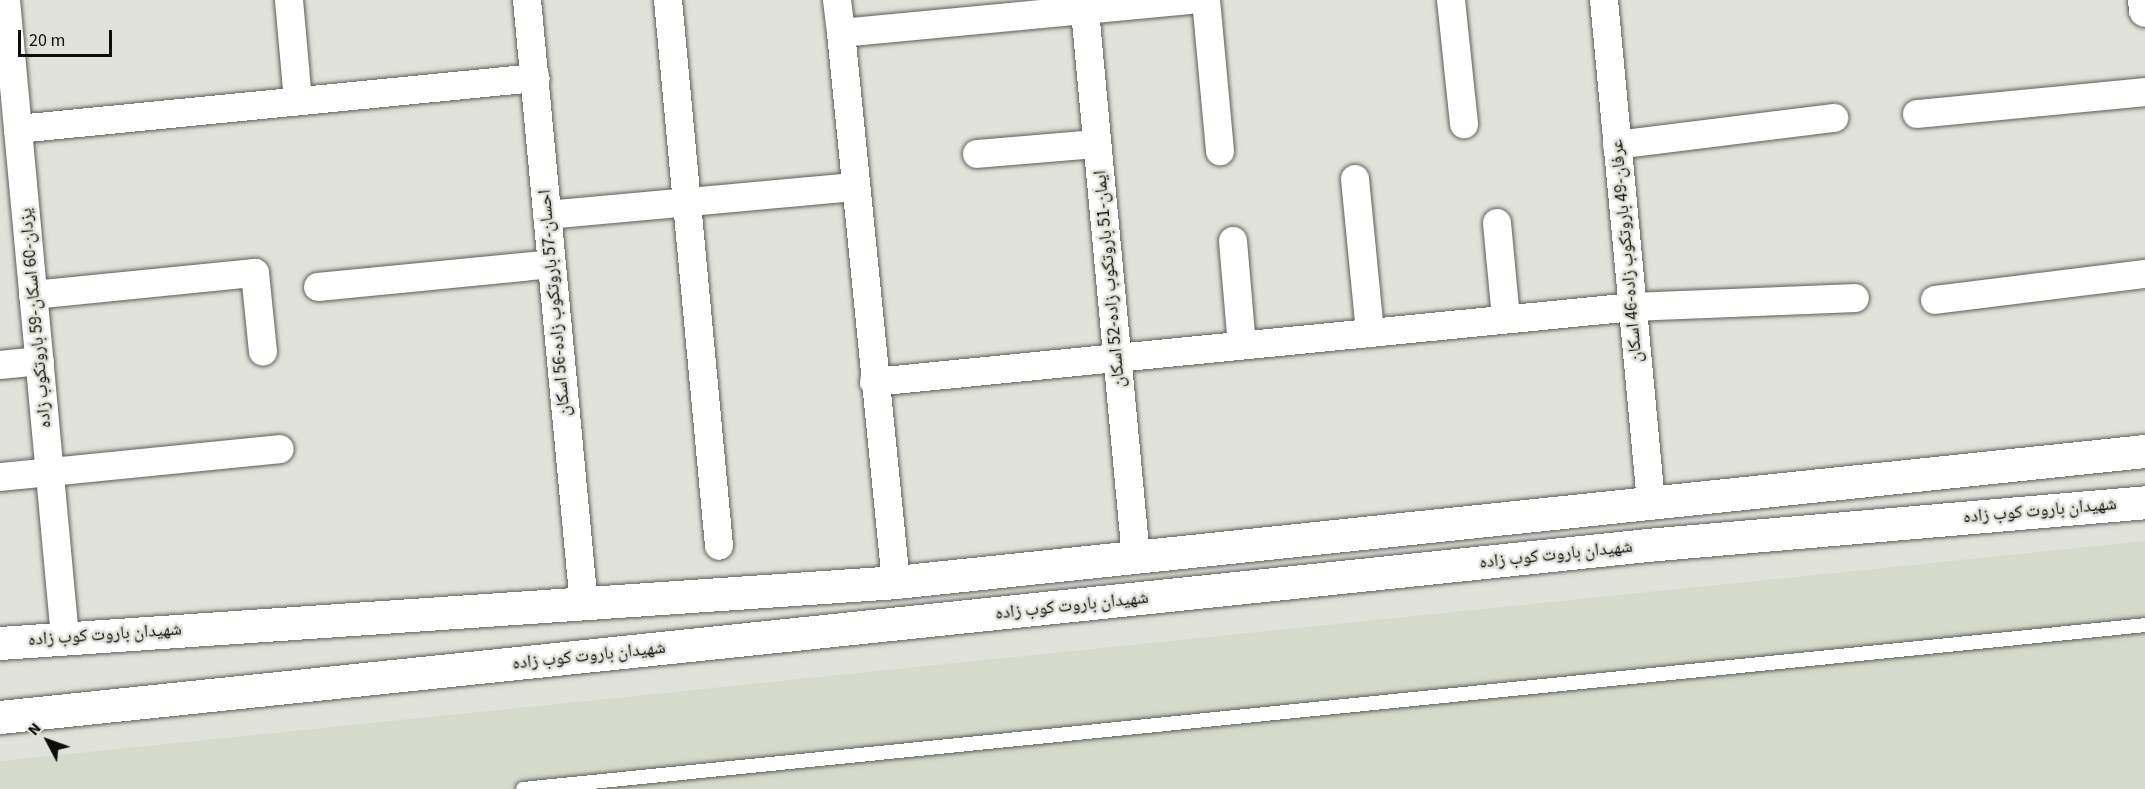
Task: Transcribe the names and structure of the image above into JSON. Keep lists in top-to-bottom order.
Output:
{
  "streets": {
    "street": [
      "عرفان-49 باروتکوب زاده-46 اسکان",
      "ایمان-51 باروتکوب زاده-52 اسکان",
      "احسان-57 باروتکوب زاده-56 اسکان",
      "يزدان-60 اسکان-59 باروتکوب زاده",
      "شهیدان باروت کوب زاده"
    ]
  },
  "crossings": [
    ["عرفان-49 باروتکوب زاده-46 اسکان", "شهیدان باروت کوب زاده"],
    ["ایمان-51 باروتکوب زاده-52 اسکان", "شهیدان باروت کوب زاده"],
    ["احسان-57 باروتکوب زاده-56 اسکان", "شهیدان باروت کوب زاده"],
    ["يزدان-60 اسکان-59 باروتکوب زاده", "شهیدان باروت کوب زاده"]
  ],
  "scale_bar": "20 m",
  "north": "top left"
}
